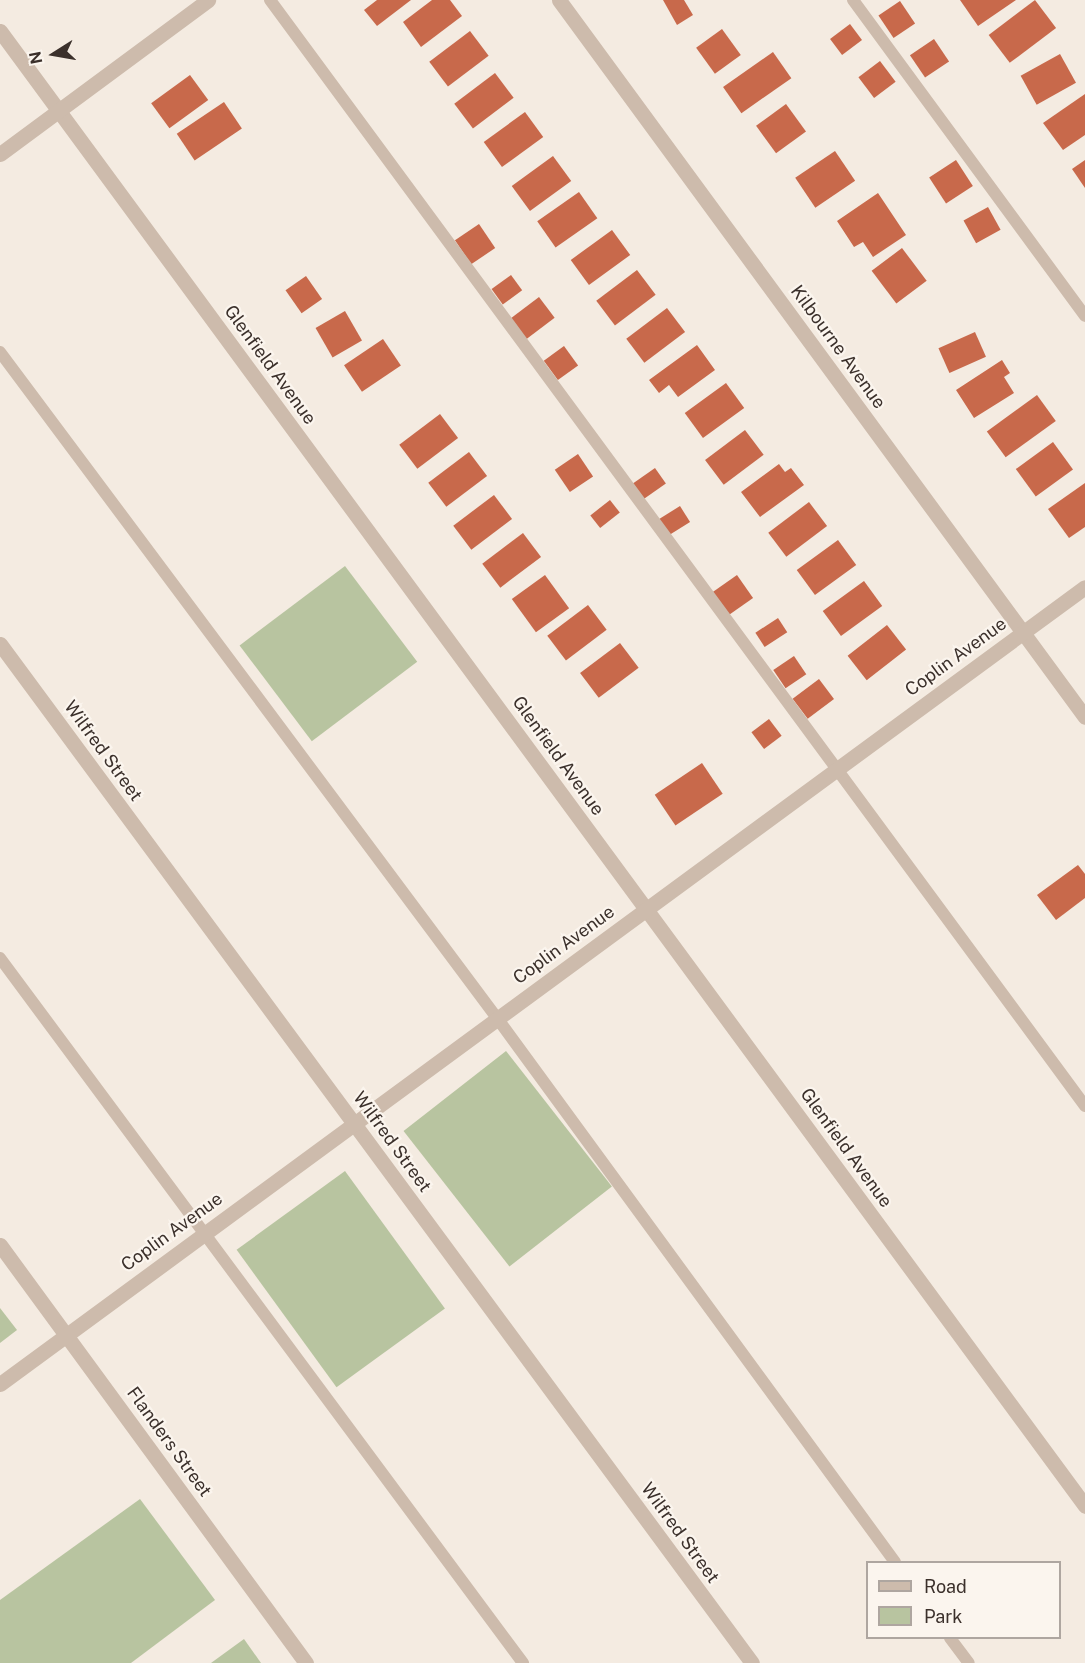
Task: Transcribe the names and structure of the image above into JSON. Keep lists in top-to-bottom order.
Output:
{
  "streets": {
    "street": [
      "Kilbourne Avenue",
      "Glenfield Avenue",
      "Coplin Avenue",
      "Wilfred Street",
      "Flanders Street"
    ]
  },
  "crossings": [
    ["Kilbourne Avenue", "Coplin Avenue"],
    ["Glenfield Avenue", "Coplin Avenue"],
    ["Coplin Avenue", "Wilfred Street"],
    ["Coplin Avenue", "Flanders Street"]
  ],
  "legend": ["Road", "Park"],
  "north": "left"
}
